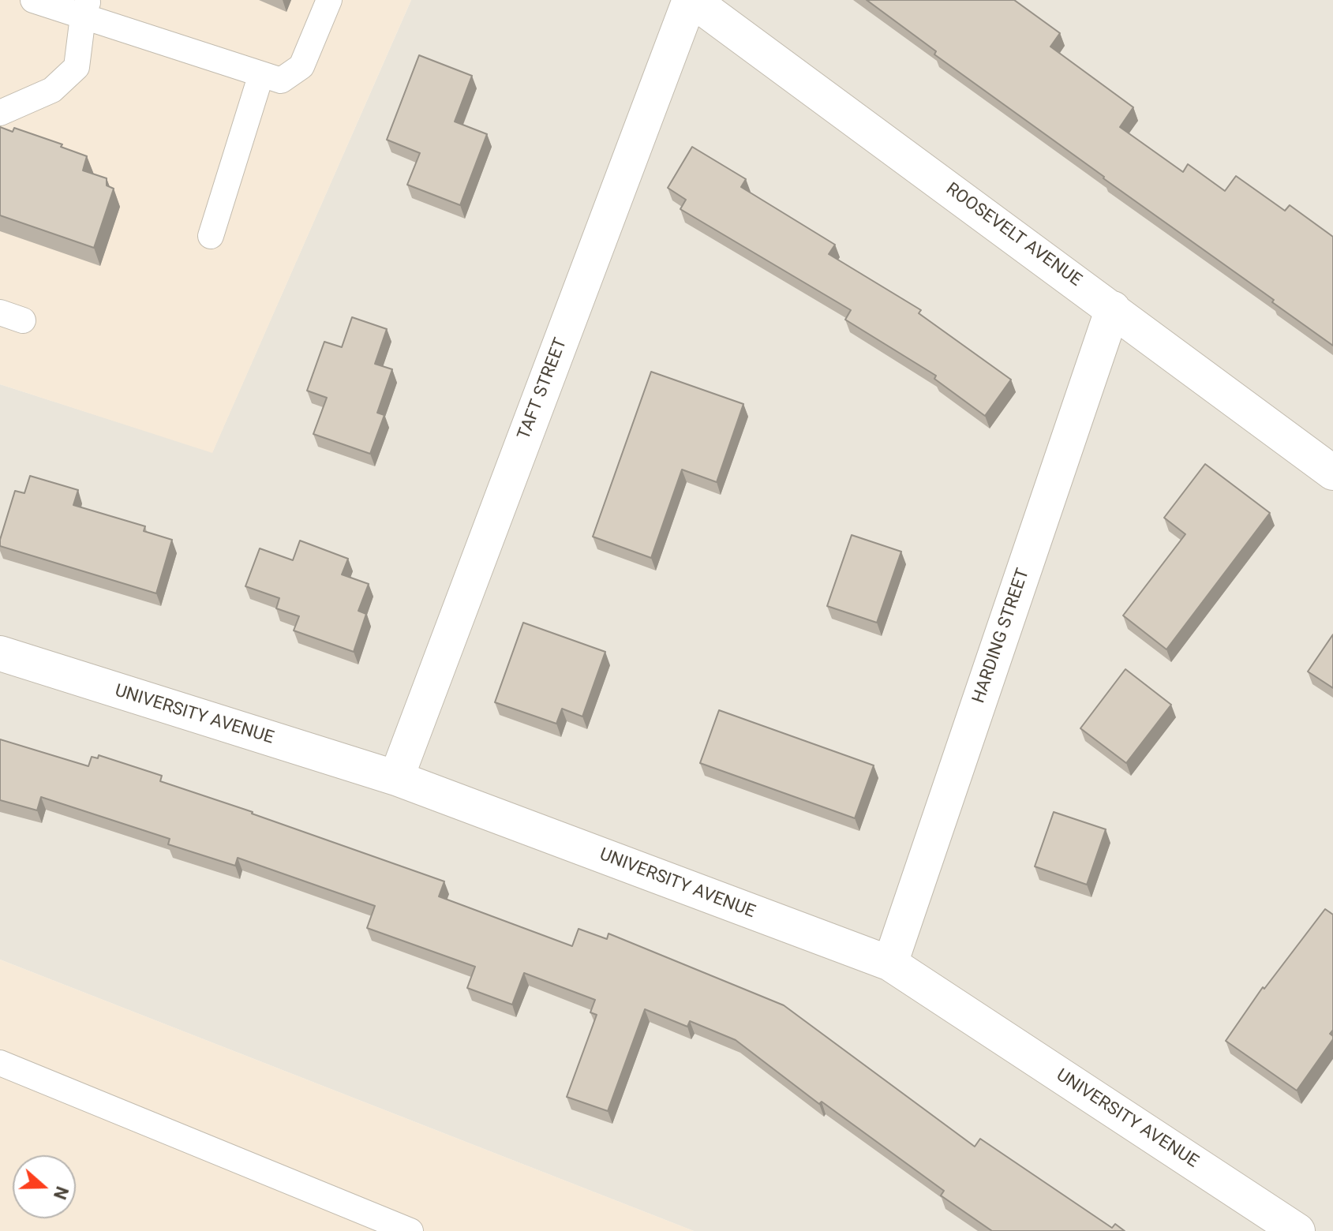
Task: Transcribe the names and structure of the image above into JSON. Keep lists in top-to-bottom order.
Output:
{
  "streets": {
    "street": [
      "ROOSEVELT AVENUE",
      "TAFT STREET",
      "HARDING STREET",
      "UNIVERSITY AVENUE"
    ]
  },
  "crossings": [
    ["ROOSEVELT AVENUE", "TAFT STREET"],
    ["ROOSEVELT AVENUE", "HARDING STREET"],
    ["TAFT STREET", "UNIVERSITY AVENUE"],
    ["HARDING STREET", "UNIVERSITY AVENUE"]
  ],
  "north": "right"
}
